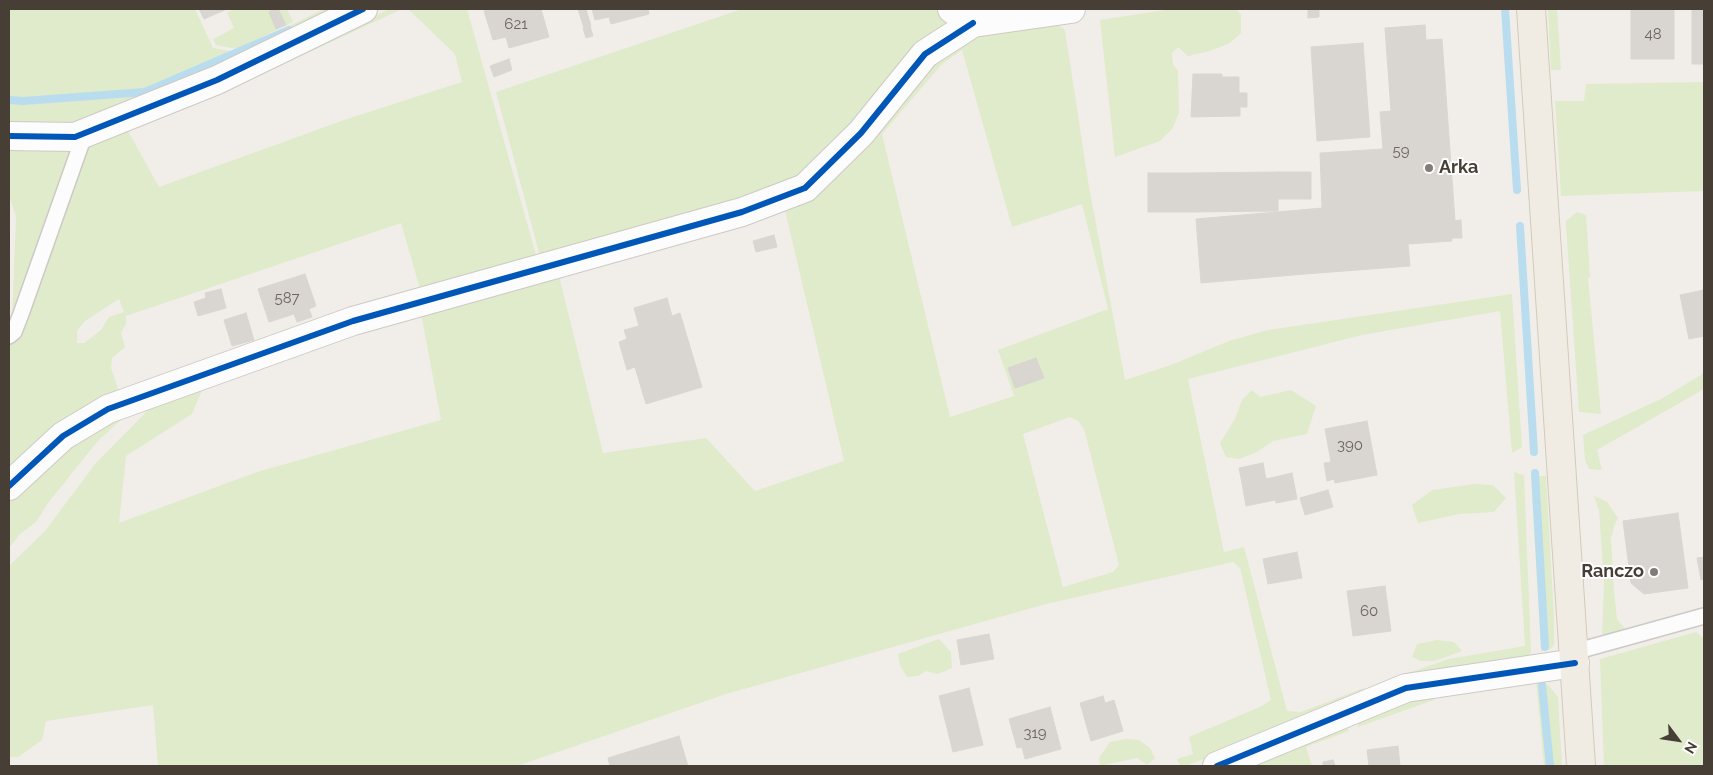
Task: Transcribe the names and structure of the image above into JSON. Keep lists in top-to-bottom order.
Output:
{
  "places": ["Arka", "Ranczo"],
  "house_numbers": [
    "621",
    "48",
    "59",
    "587",
    "390",
    "60",
    "319"
  ],
  "north": "bottom right"
}
